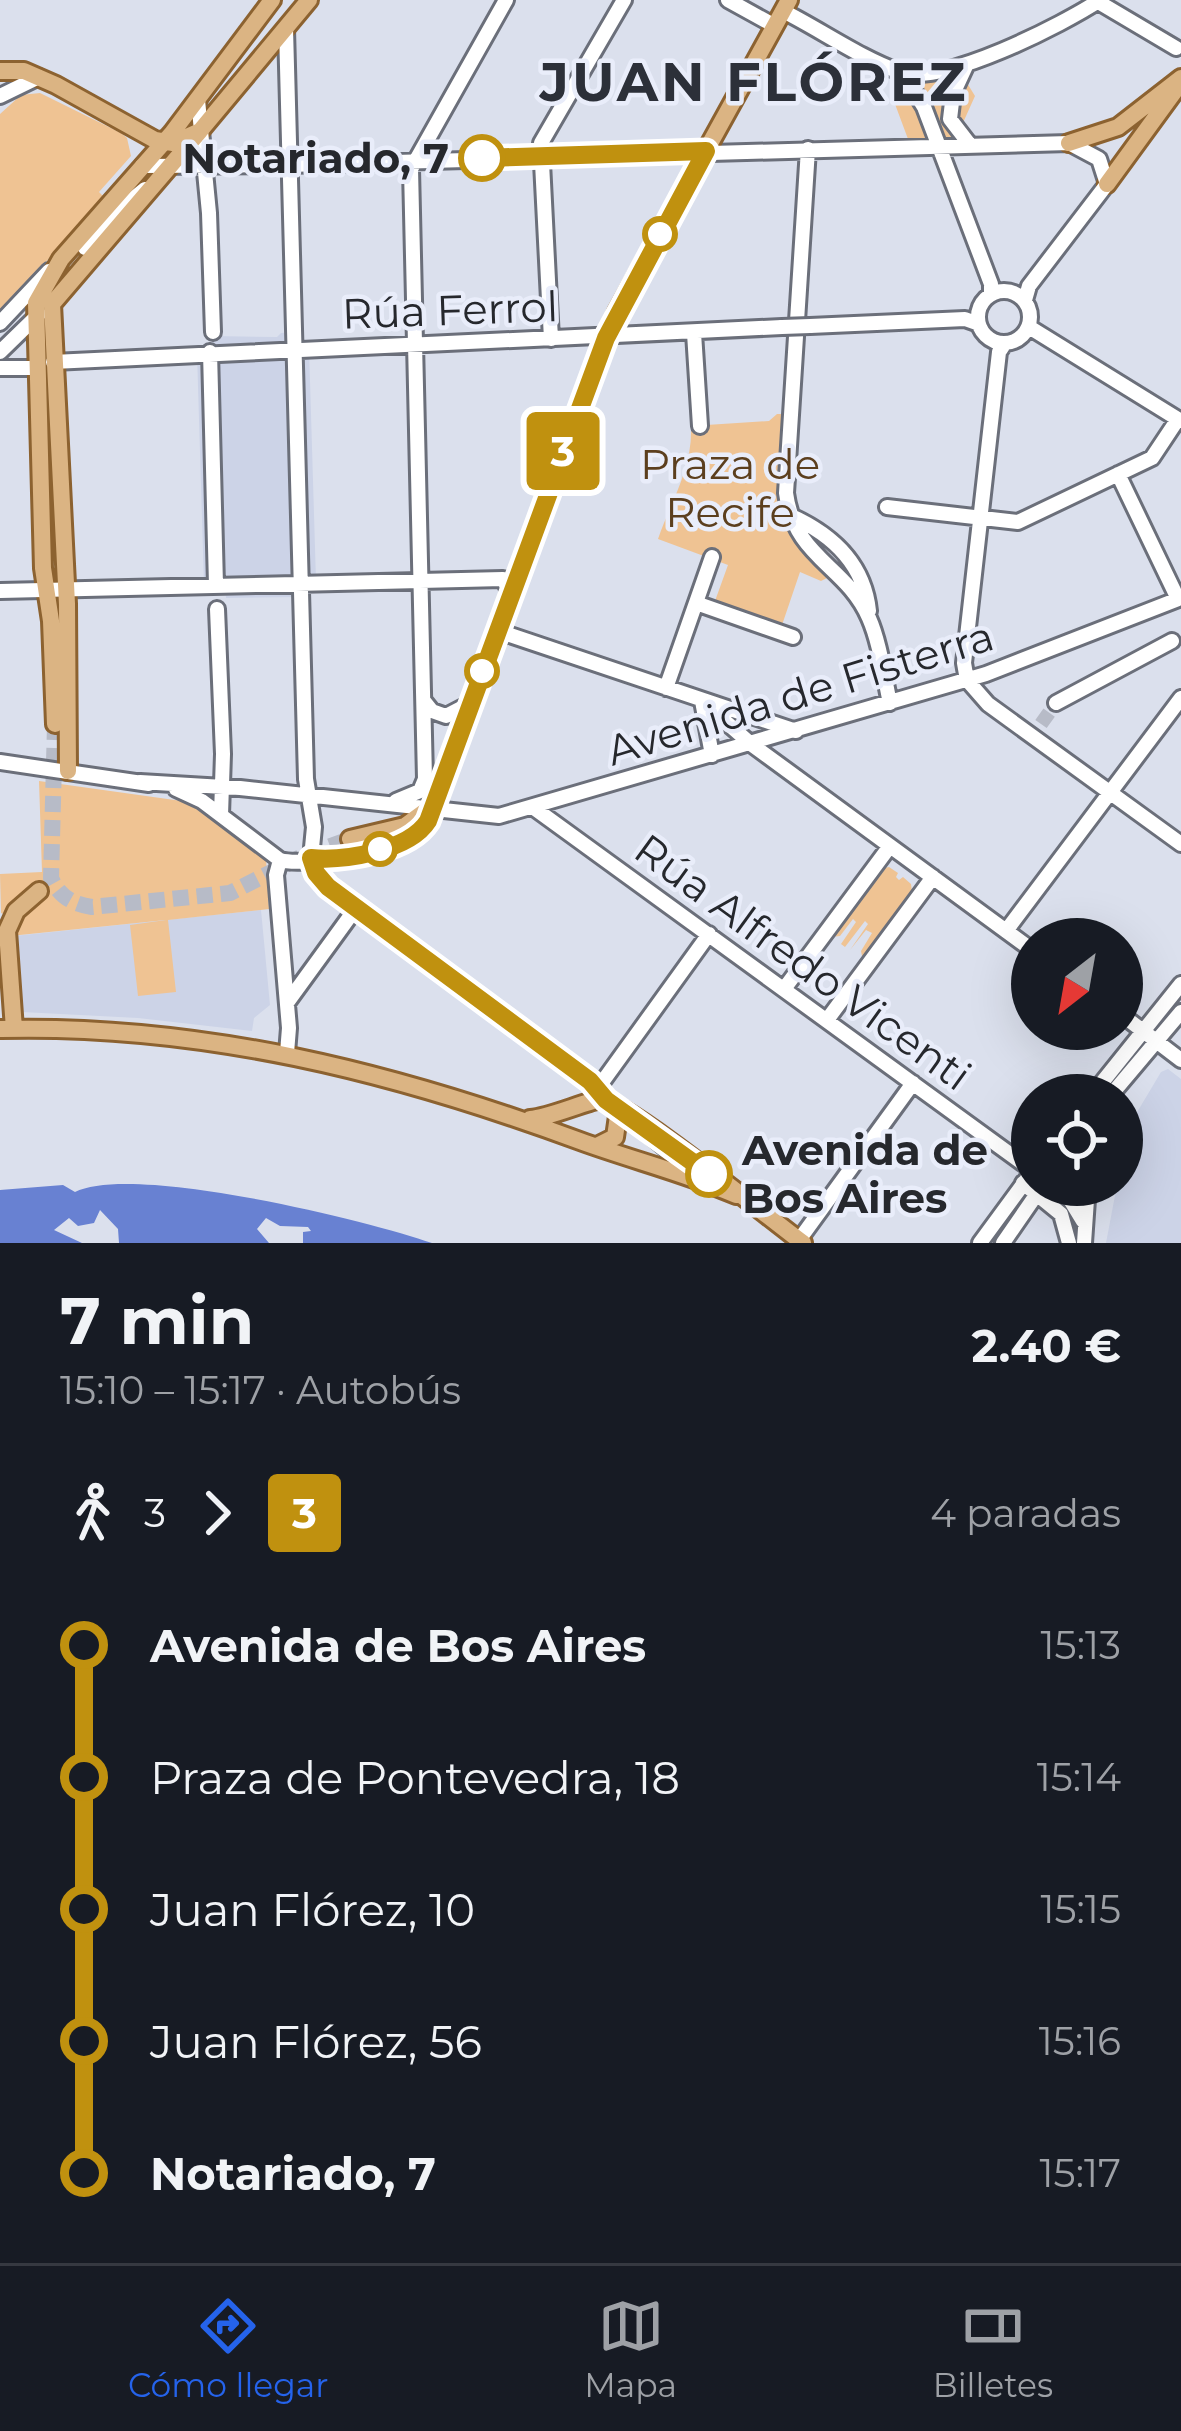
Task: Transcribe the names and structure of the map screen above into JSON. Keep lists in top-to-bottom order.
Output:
{
  "streets": {
    "street": ["Rúa Ferrol", "Avenida de Fisterra", "Rúa Alfredo Vicenti"]
  },
  "crossings": [
    ["Avenida de Fisterra", "Rúa Alfredo Vicenti"]
  ],
  "districts": ["JUAN FLÓREZ"],
  "parks": ["Praza de Recife"],
  "places": ["Notariado, 7", "Avenida de Bos Aires"],
  "lines": ["bus line 3"],
  "north": "bottom left",
  "page": {
    "on_map": "3",
    "heading": ["7 min", "15:10 – 15:17 · Autobús", "2.40 €"],
    "legs": ["3", "3", "4 paradas"],
    "list": [
      {
        "name": "Avenida de Bos Aires",
        "value": "15:13"
      },
      {
        "name": "Praza de Pontevedra, 18",
        "value": "15:14"
      },
      {
        "name": "Juan Flórez, 10",
        "value": "15:15"
      },
      {
        "name": "Juan Flórez, 56",
        "value": "15:16"
      },
      {
        "name": "Notariado, 7",
        "value": "15:17"
      }
    ],
    "tabs": ["Cómo llegar", "Mapa", "Billetes"]
  }
}
